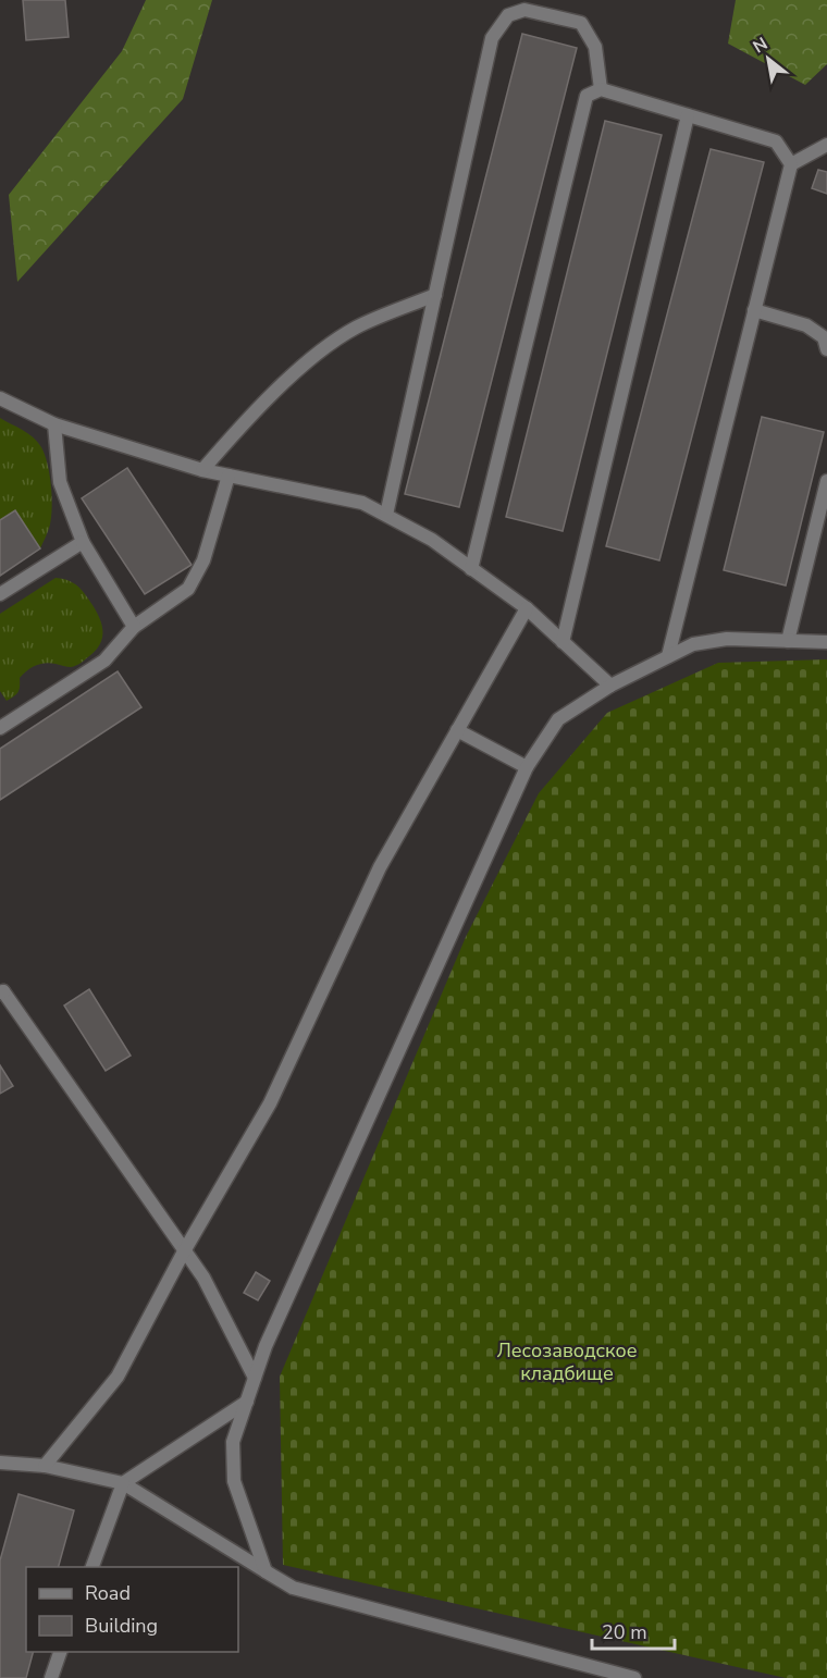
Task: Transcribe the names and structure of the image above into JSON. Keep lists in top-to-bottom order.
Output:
{
  "parks": ["Лесозаводское кладбище"],
  "legend": ["Road", "Building"],
  "scale_bar": "20 m",
  "north": "top left"
}
